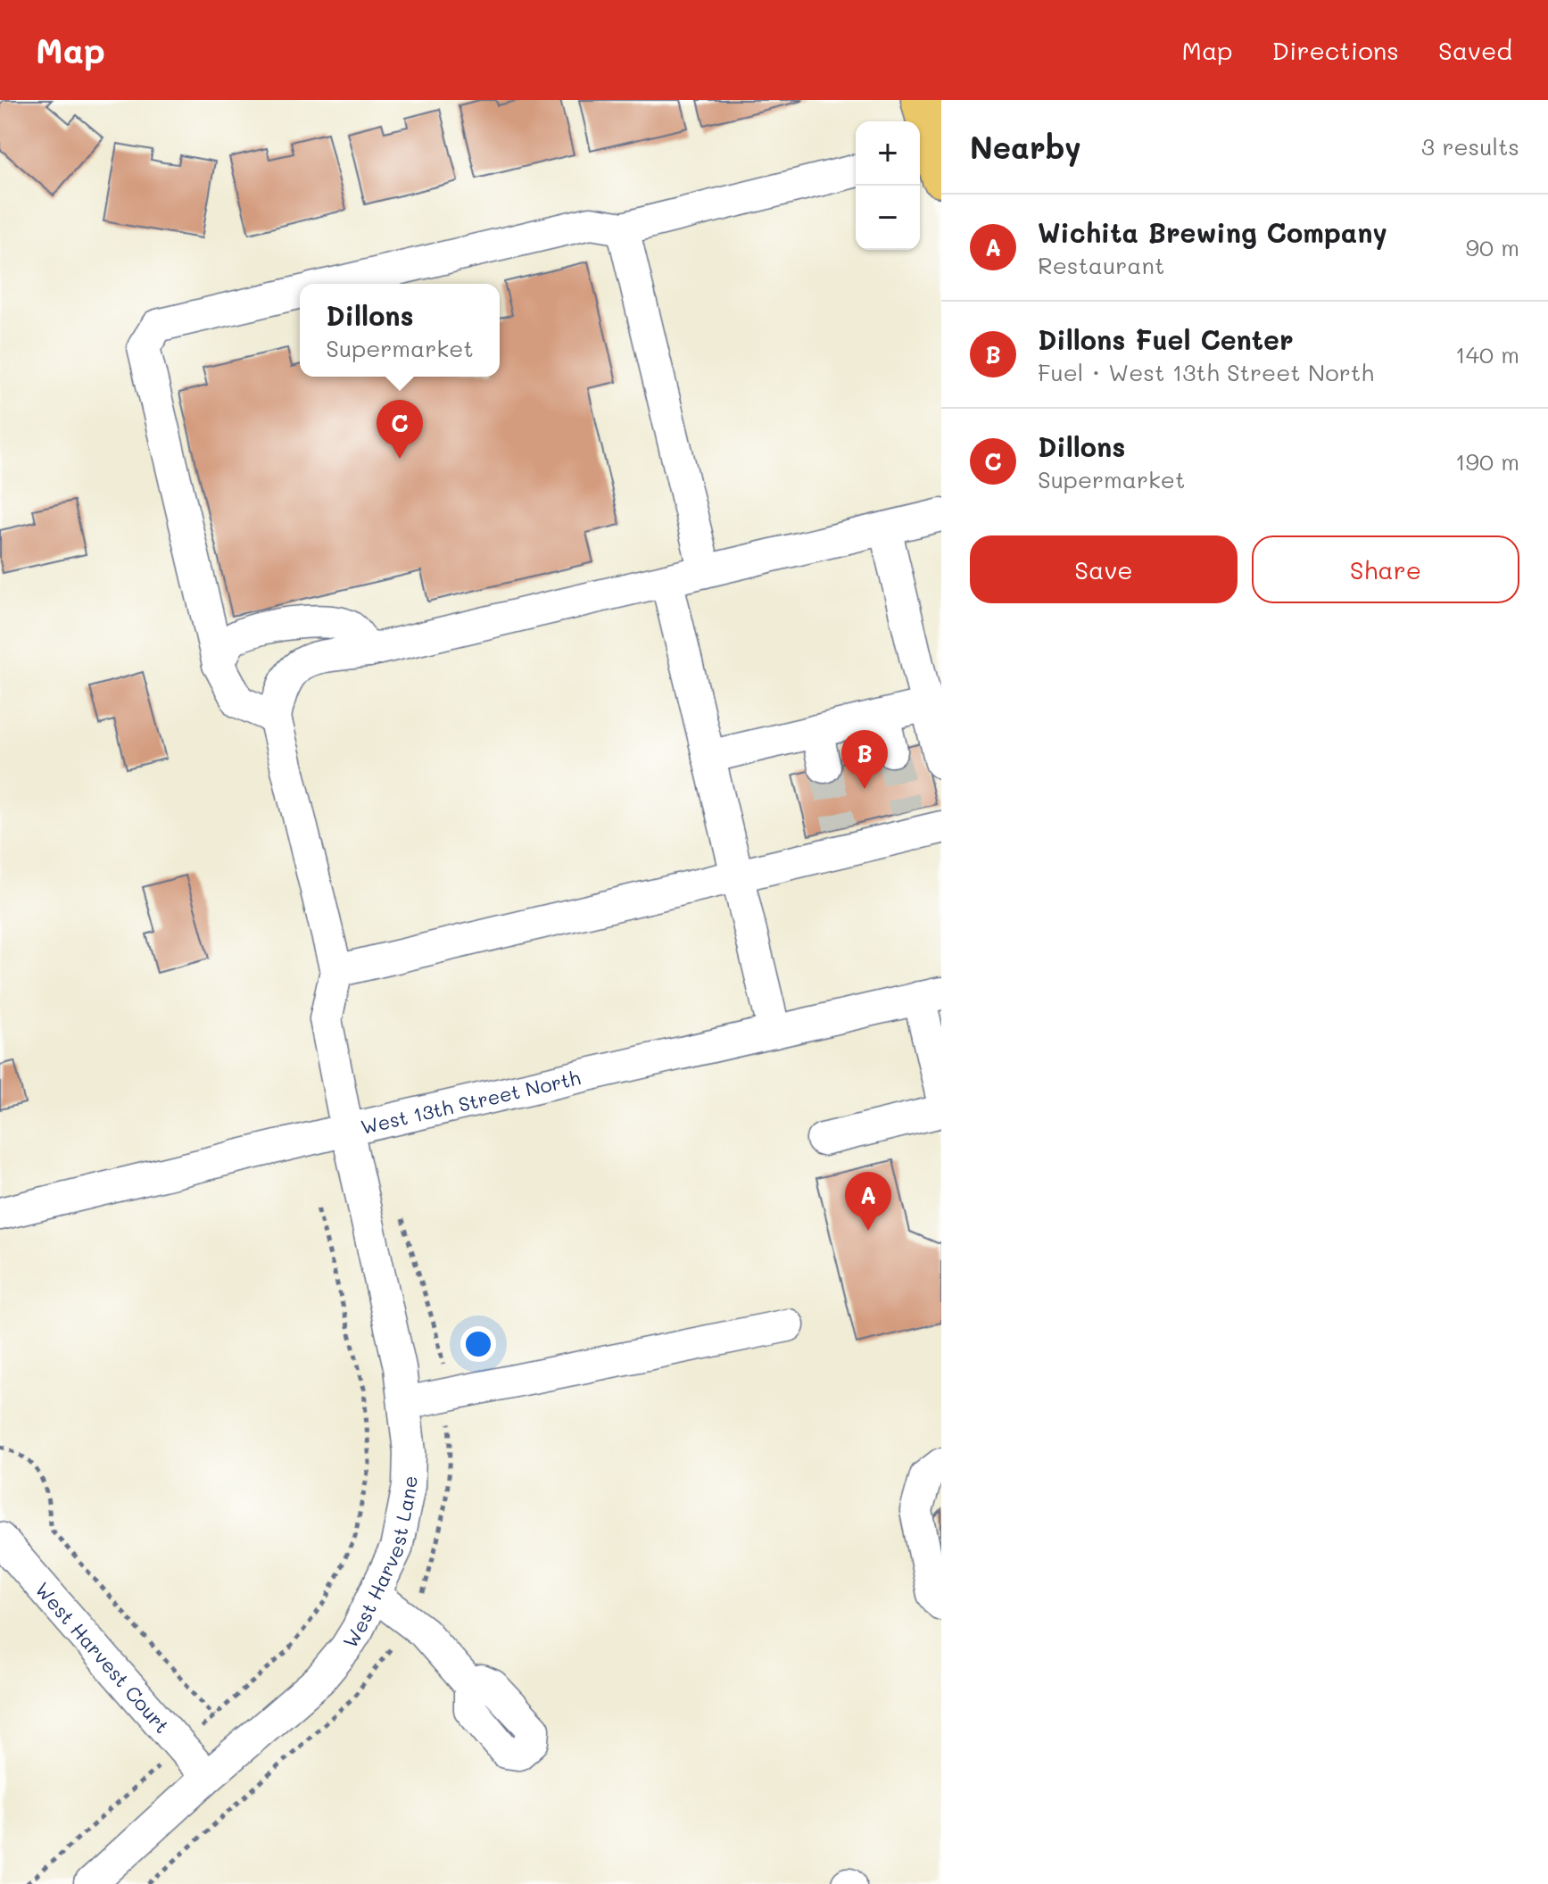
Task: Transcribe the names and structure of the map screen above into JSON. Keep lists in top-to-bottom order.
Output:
{
  "streets": {
    "street": ["West 13th Street North", "West Harvest Lane", "West Harvest Court"]
  },
  "crossings": [
    ["West 13th Street North", "West Harvest Lane"],
    ["West Harvest Lane", "West Harvest Court"]
  ],
  "page": {
    "header": "Map",
    "nav": ["Map", "Directions", "Saved"],
    "heading": ["Nearby", "3 results"],
    "map_buttons": ["+", "−"],
    "list": [
      {
        "mark": "A",
        "name": "Wichita Brewing Company",
        "note": "Restaurant",
        "value": "90 m"
      },
      {
        "mark": "B",
        "name": "Dillons Fuel Center",
        "note": "Fuel · West 13th Street North",
        "value": "140 m"
      },
      {
        "mark": "C",
        "name": "Dillons",
        "note": "Supermarket",
        "value": "190 m"
      }
    ],
    "popup": ["Dillons", "Supermarket"],
    "pins": ["C", "B", "A"],
    "buttons": ["Save", "Share"]
  }
}
